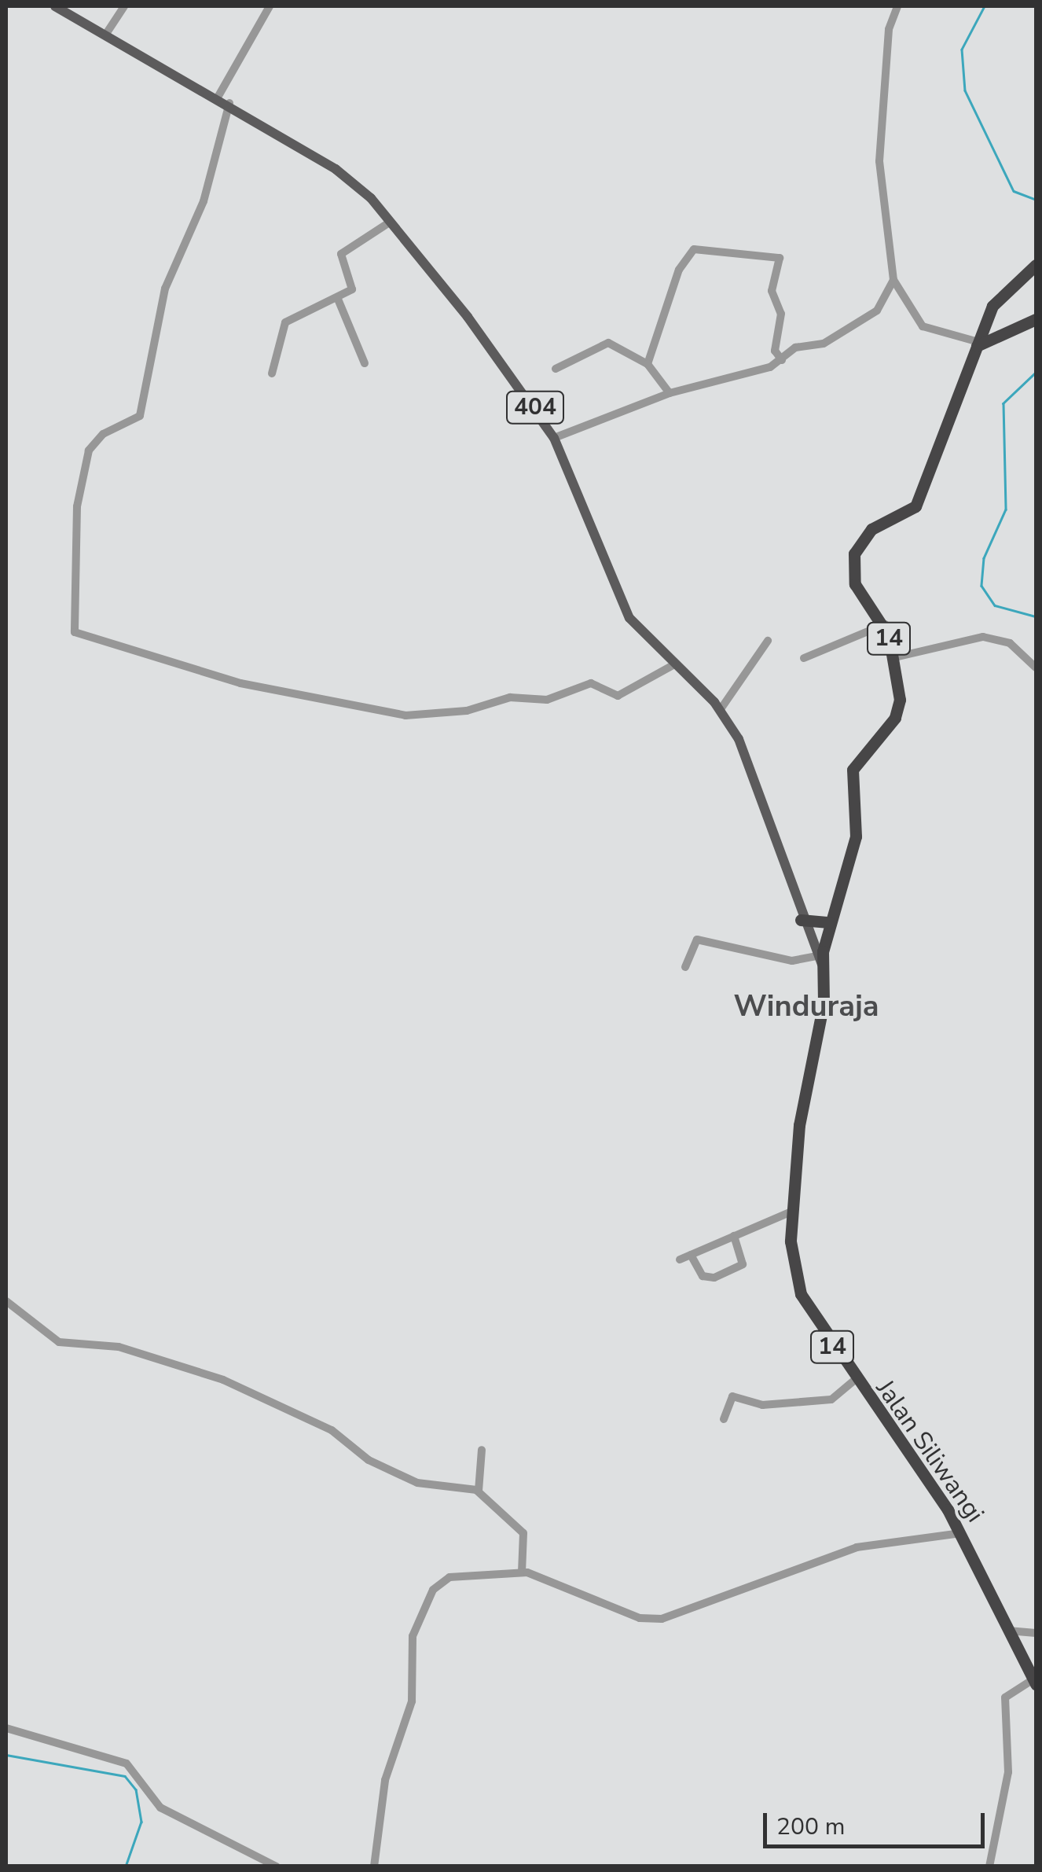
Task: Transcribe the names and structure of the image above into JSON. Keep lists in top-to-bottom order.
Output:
{
  "streets": {
    "highway": ["14", "Jalan Siliwangi"],
    "main road": ["404"]
  },
  "crossings": [
    ["404", "14"],
    ["404", "Jalan Siliwangi"],
    ["14", "Jalan Siliwangi"]
  ],
  "districts": ["Winduraja"],
  "scale_bar": "200 m"
}
